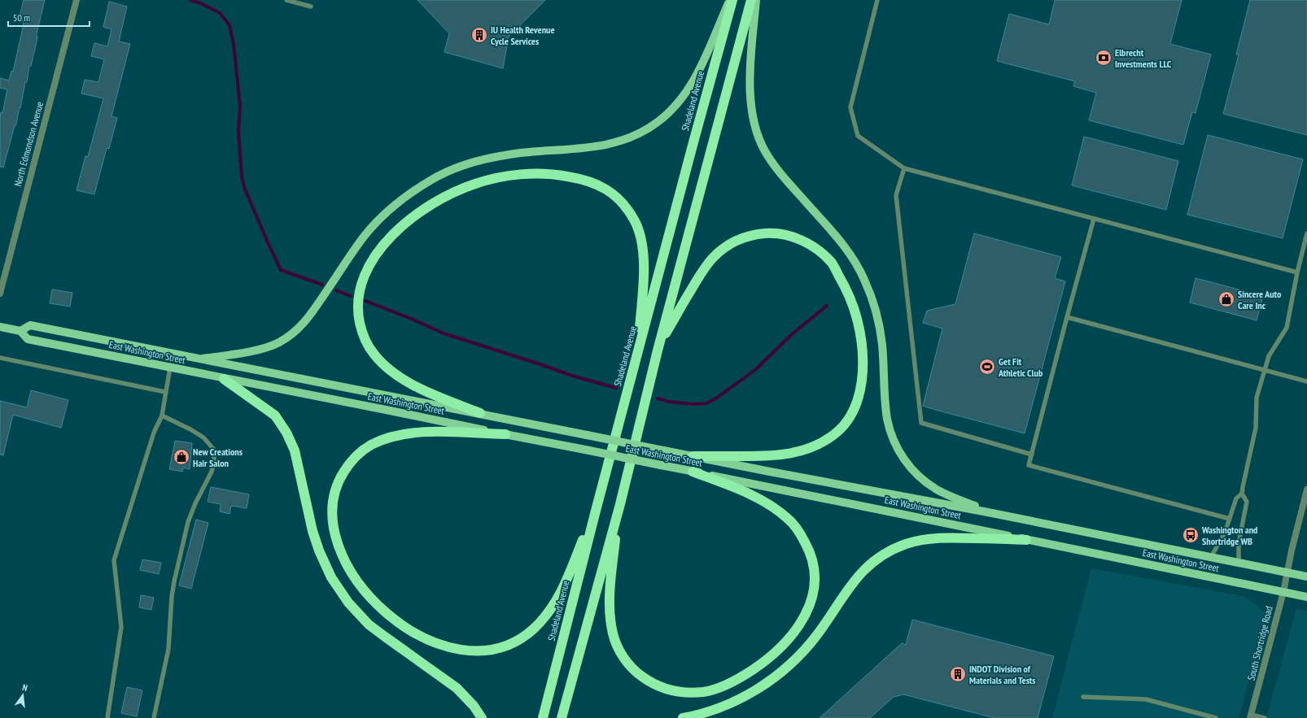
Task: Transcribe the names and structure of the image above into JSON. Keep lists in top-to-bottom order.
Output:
{
  "streets": {
    "highway": ["Shadeland Avenue"],
    "main road": ["East Washington Street"],
    "street": ["North Edmondson Avenue", "South Shortridge Road"]
  },
  "crossings": [
    ["East Washington Street", "South Shortridge Road"]
  ],
  "places": {
    "building": ["IU Health Revenue Cycle Services", "INDOT Division of Materials and Tests"],
    "bank": ["Elbrecht Investments LLC"],
    "shop": ["Sincere Auto Care Inc", "New Creations Hair Salon"],
    "sports": ["Get Fit Athletic Club"],
    "bus stop": ["Washington and Shortridge WB"]
  },
  "scale_bar": "50 m",
  "north": "top"
}
